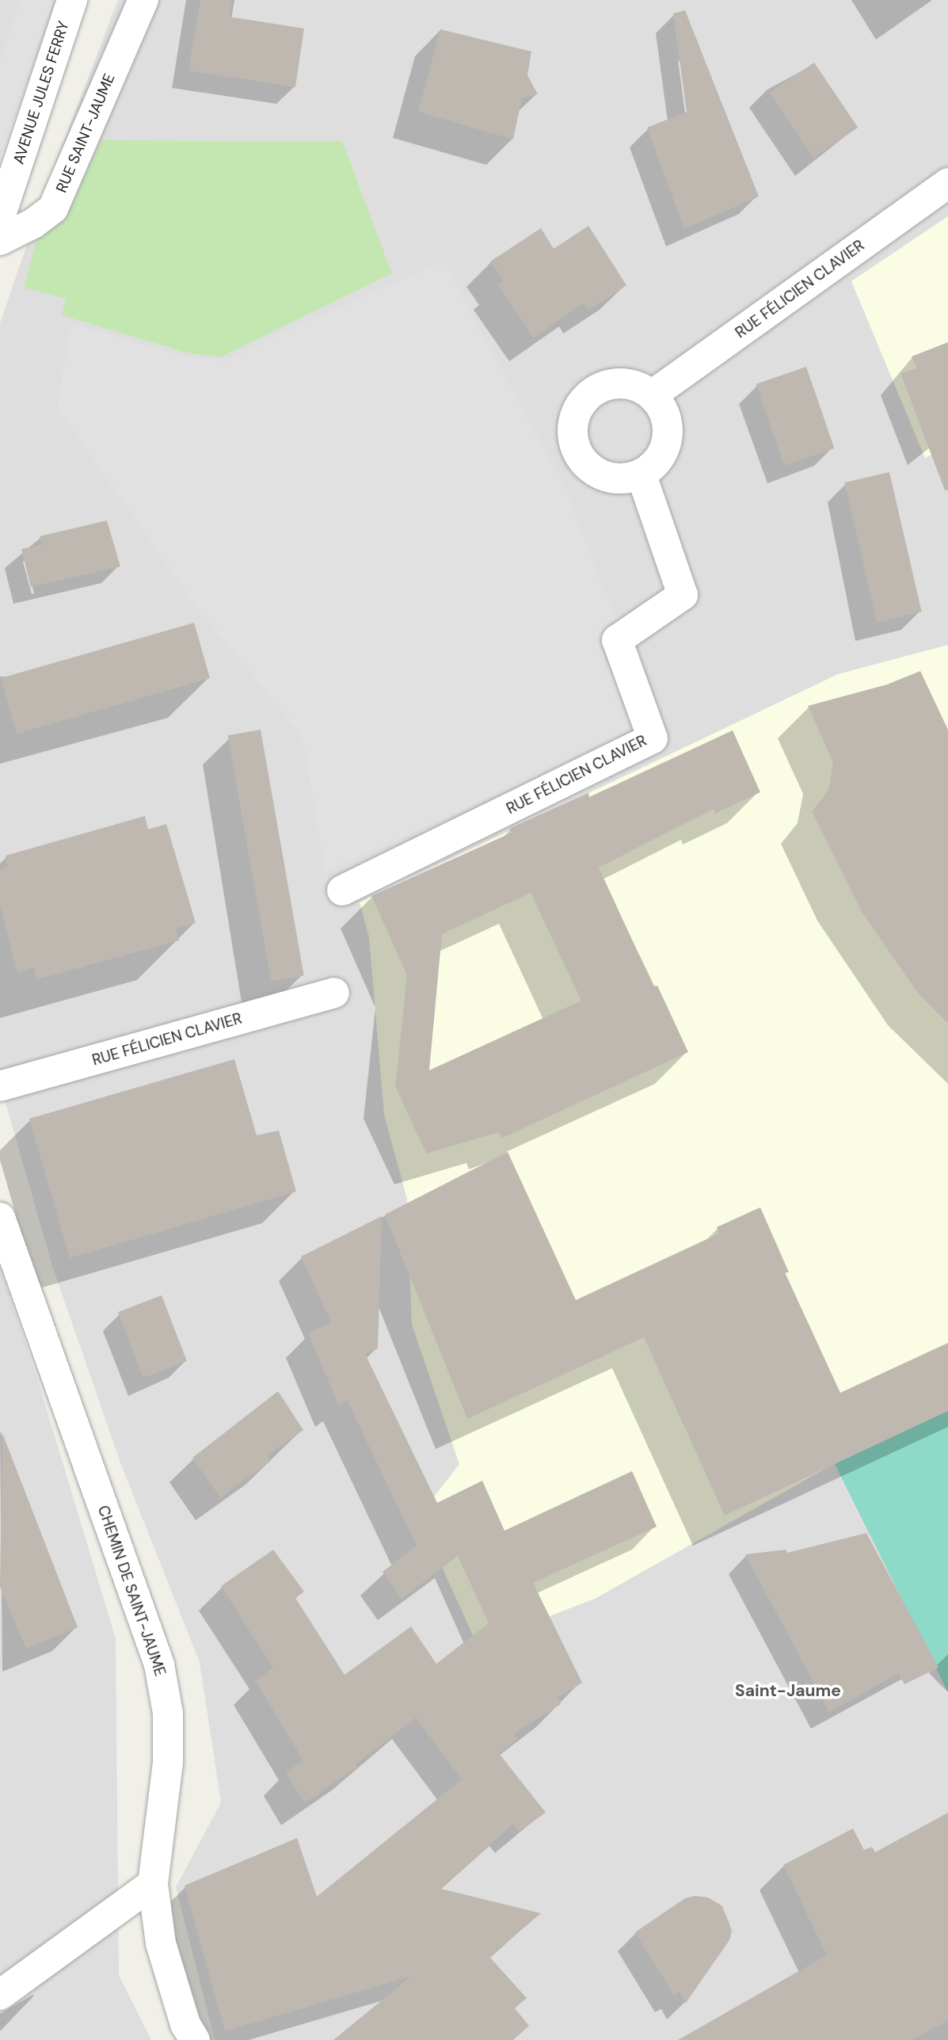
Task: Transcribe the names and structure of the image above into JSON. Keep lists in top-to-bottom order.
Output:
{
  "streets": {
    "street": [
      "AVENUE JULES FERRY",
      "RUE SAINT-JAUME",
      "RUE FÉLICIEN CLAVIER",
      "CHEMIN DE SAINT-JAUME"
    ]
  },
  "districts": ["Saint-Jaume"]
}
